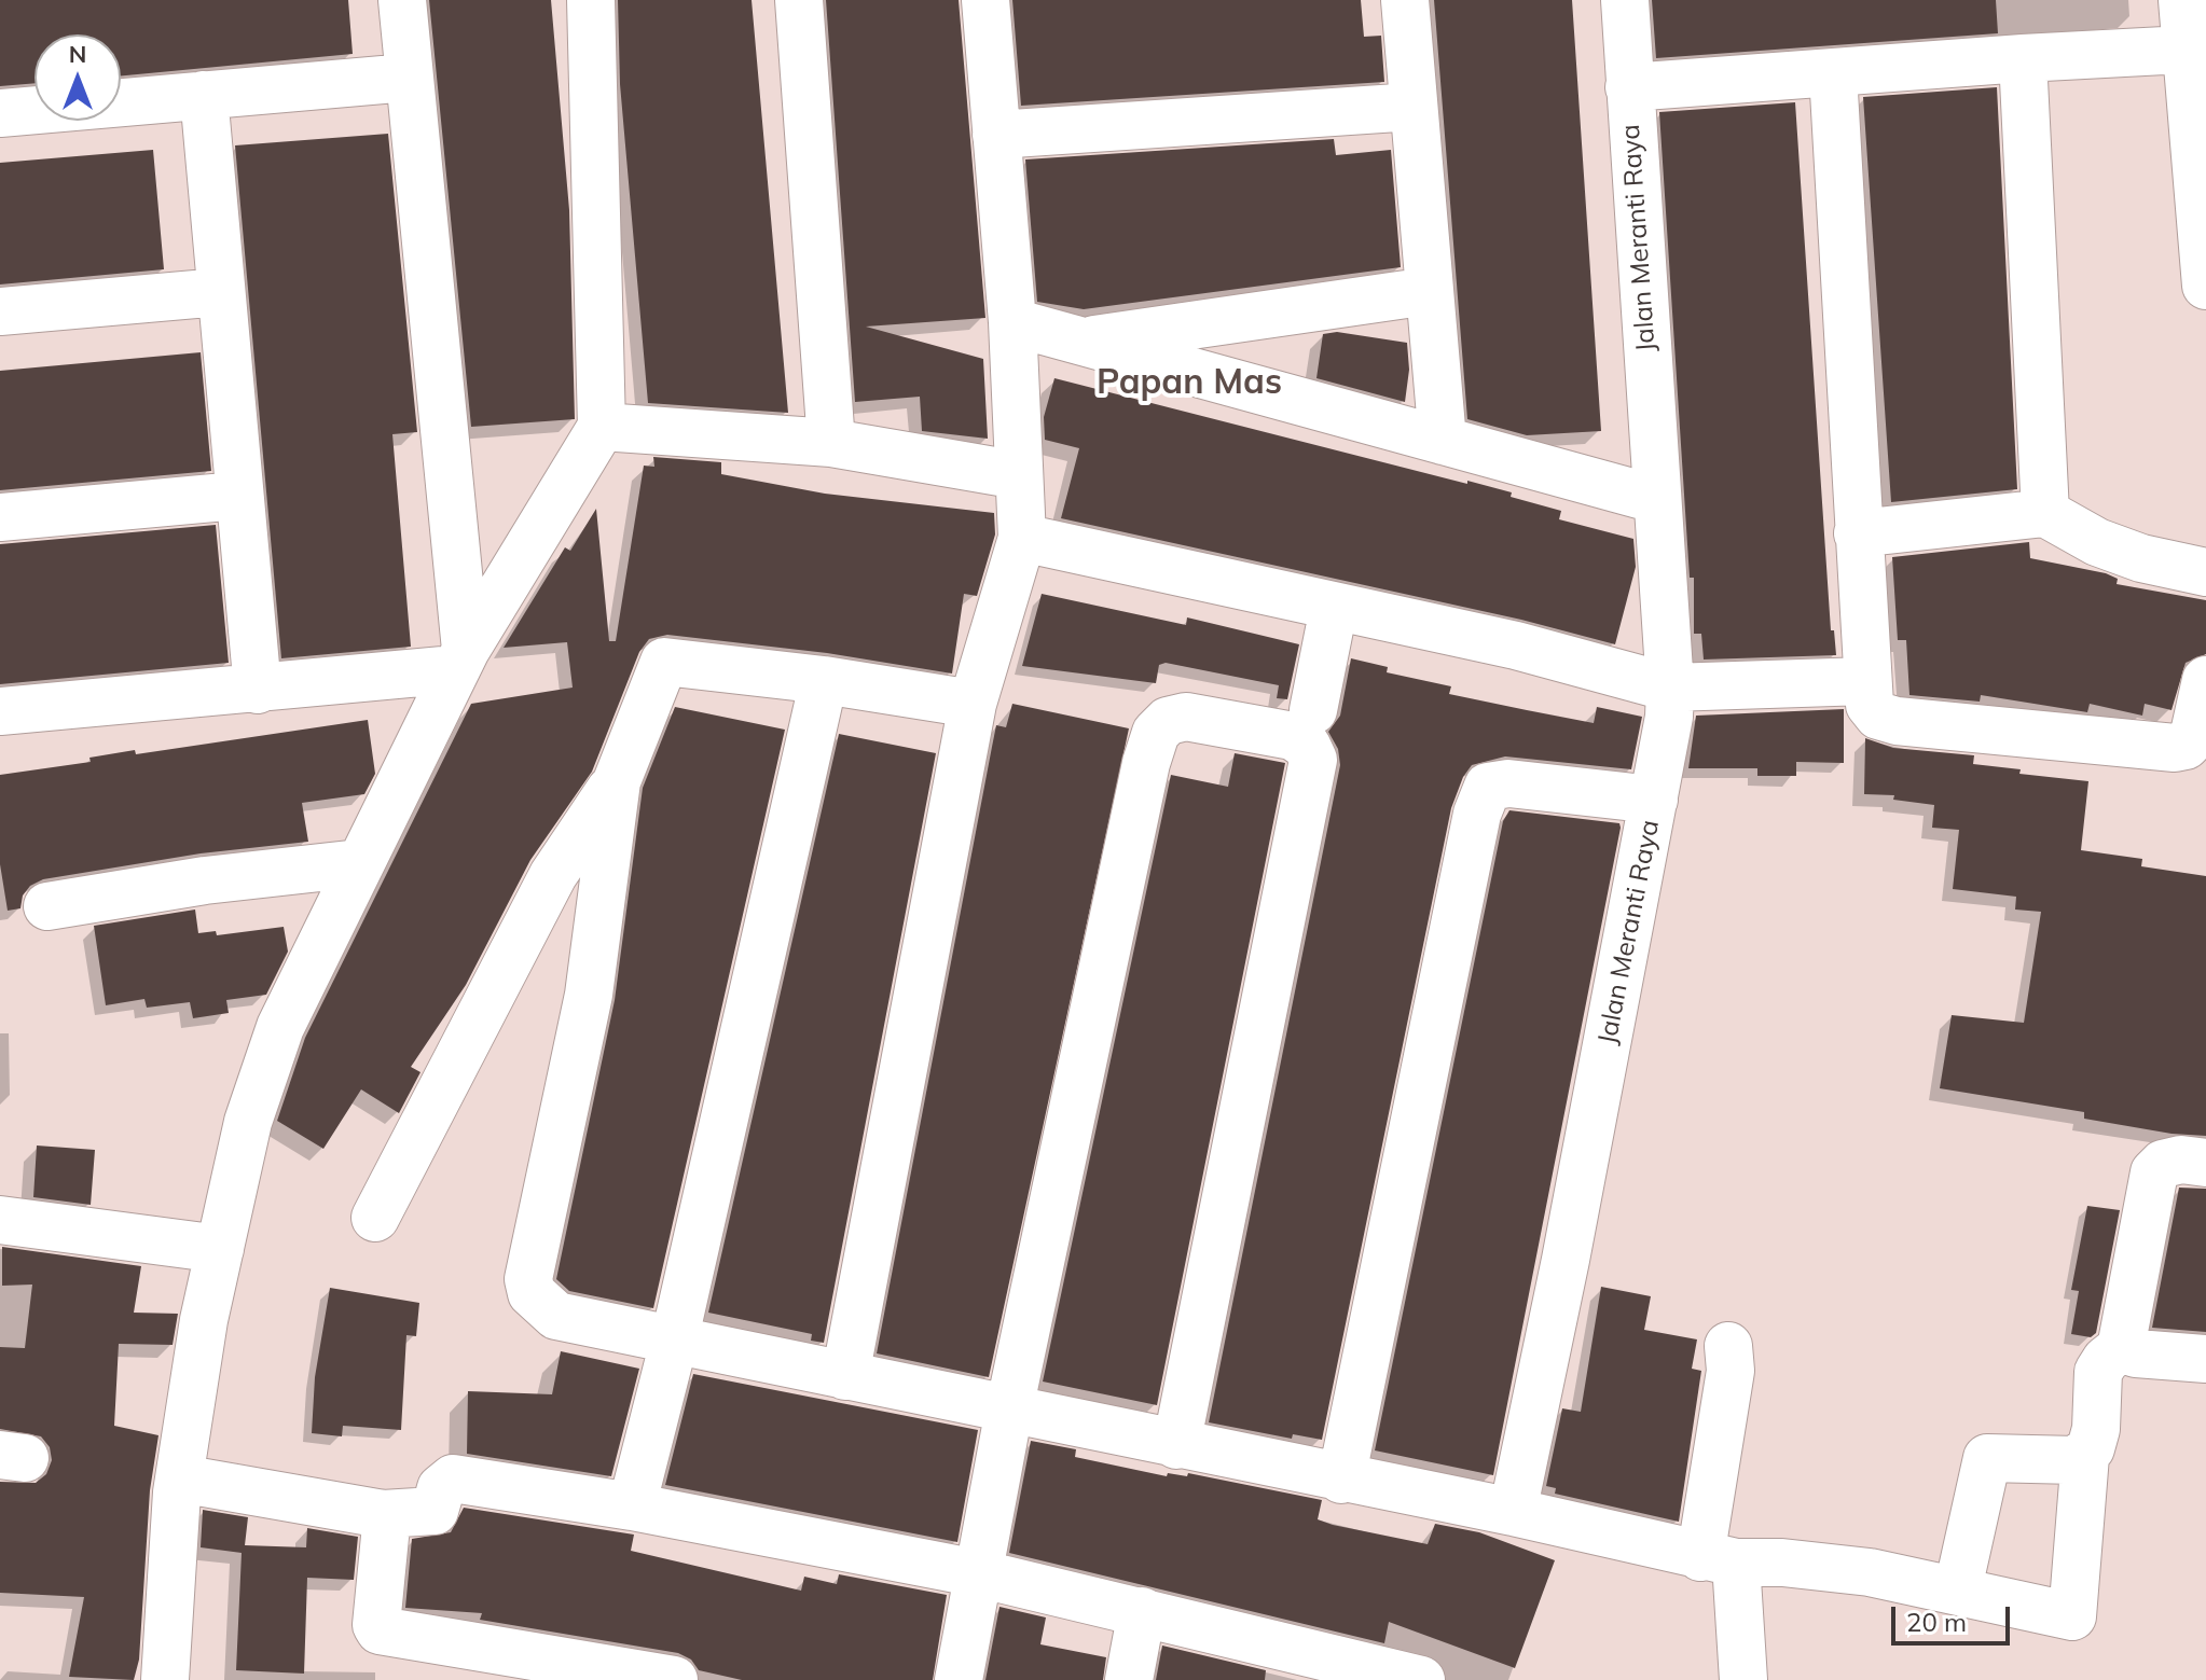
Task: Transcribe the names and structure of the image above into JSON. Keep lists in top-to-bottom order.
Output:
{
  "streets": {
    "street": ["Jalan Meranti Raya"]
  },
  "districts": ["Papan Mas"],
  "scale_bar": "20 m",
  "north": "top"
}
